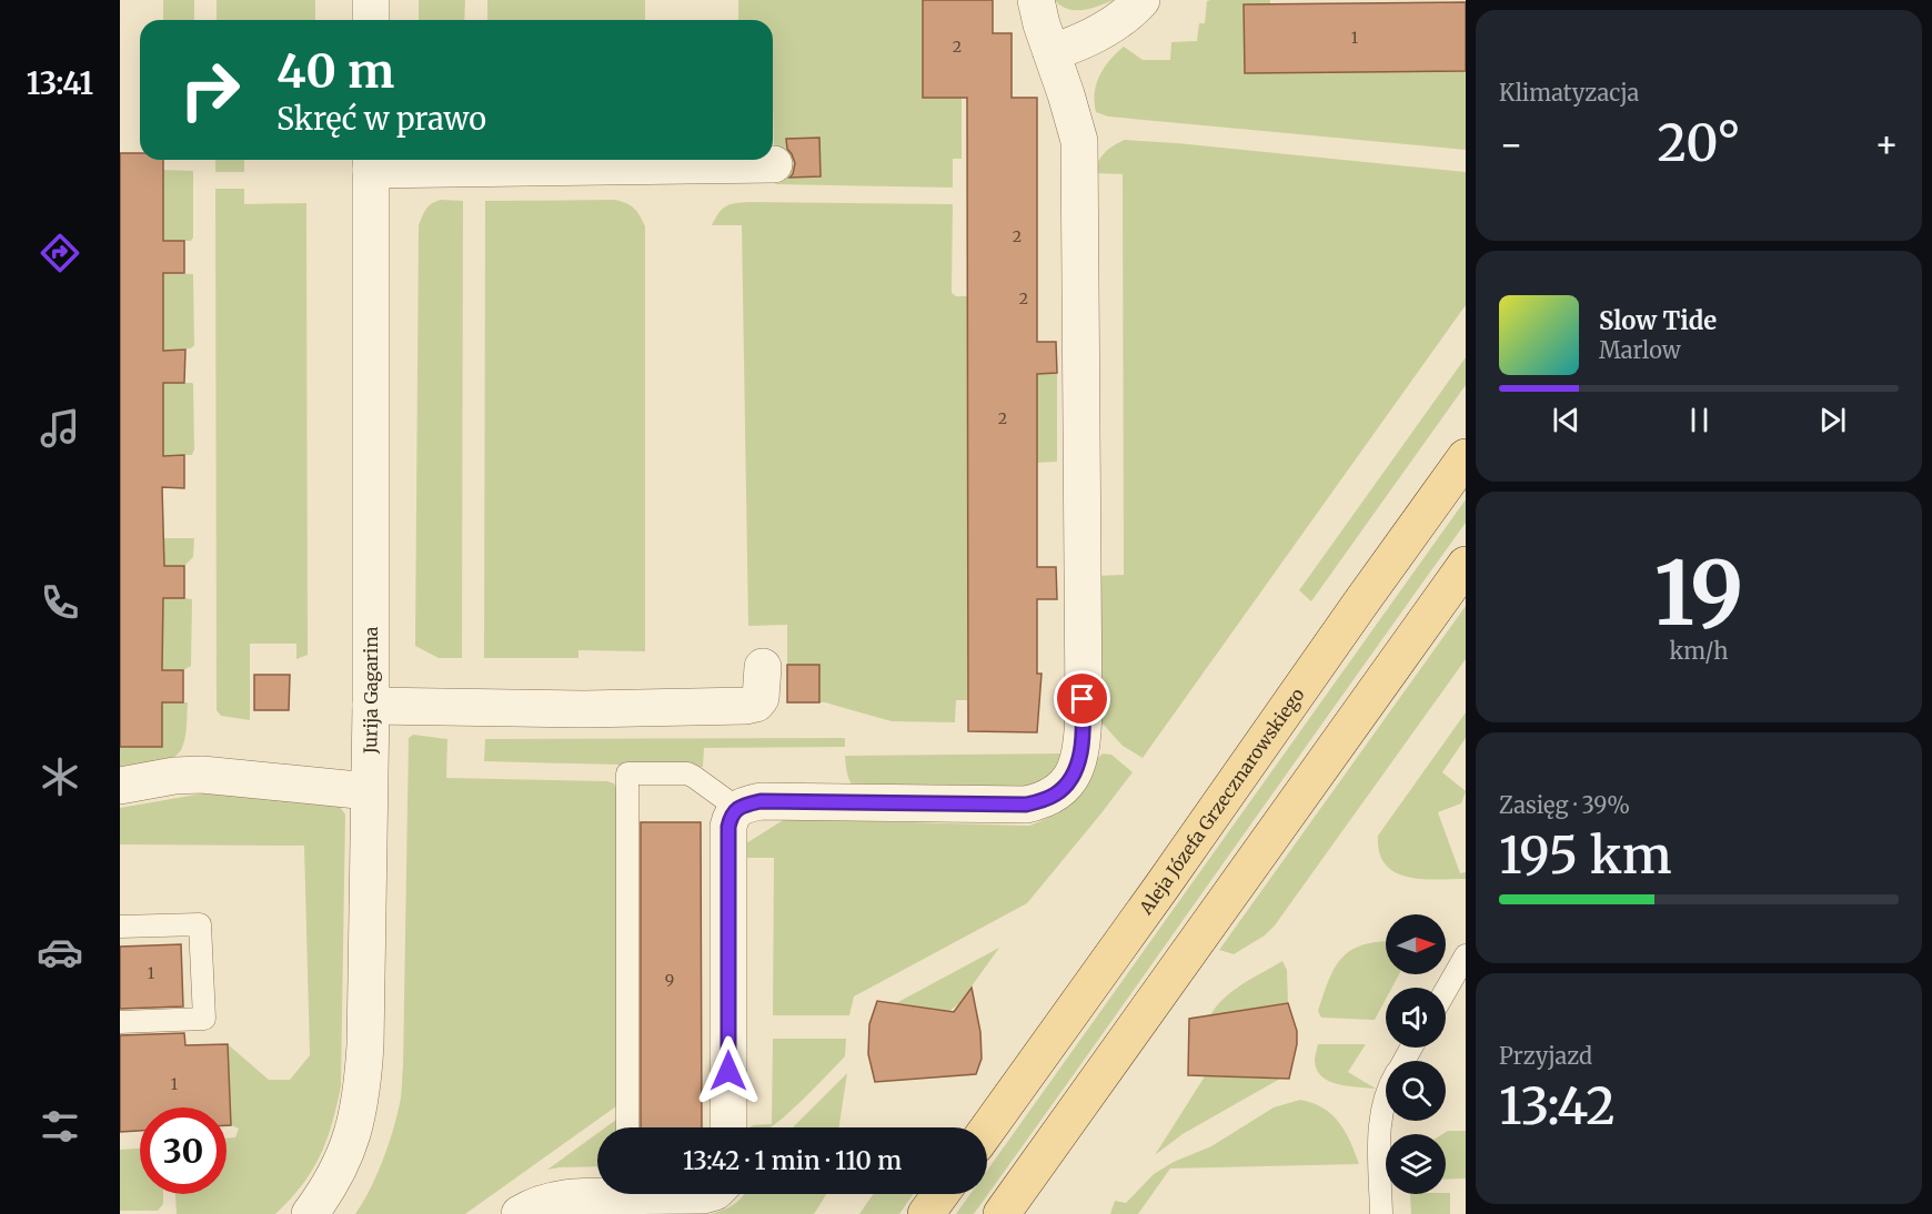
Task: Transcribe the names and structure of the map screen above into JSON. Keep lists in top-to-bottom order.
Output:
{
  "streets": {
    "main road": ["Aleja Józefa Grzecznarowskiego"],
    "street": ["Jurija Gagarina"]
  },
  "house_numbers": [
    "1",
    "2",
    "2",
    "2",
    "2",
    "1",
    "9",
    "1"
  ],
  "north": "right",
  "page": {
    "tabs": "13:41",
    "tile": [
      "Klimatyzacja",
      ["19", "km/h"],
      ["Zasięg · 39%", "195 km"],
      ["Przyjazd", "13:42"]
    ],
    "turn": ["40 m", "Skręć w prawo"],
    "heat": ["−", "20°", "+"],
    "song": ["Slow Tide", "Marlow"],
    "limit": "30",
    "trip": "13:42 · 1 min · 110 m"
  }
}
